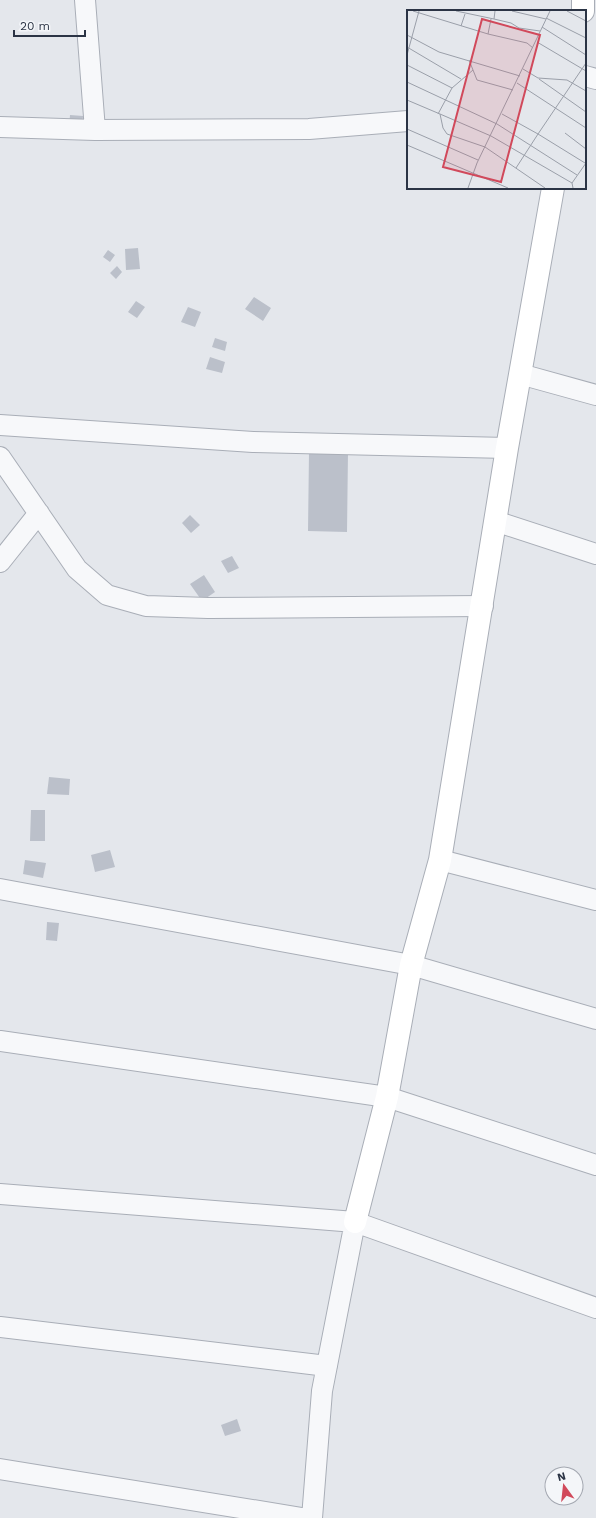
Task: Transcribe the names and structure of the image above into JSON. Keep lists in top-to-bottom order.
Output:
{
  "scale_bar": "20 m",
  "north": "top"
}
